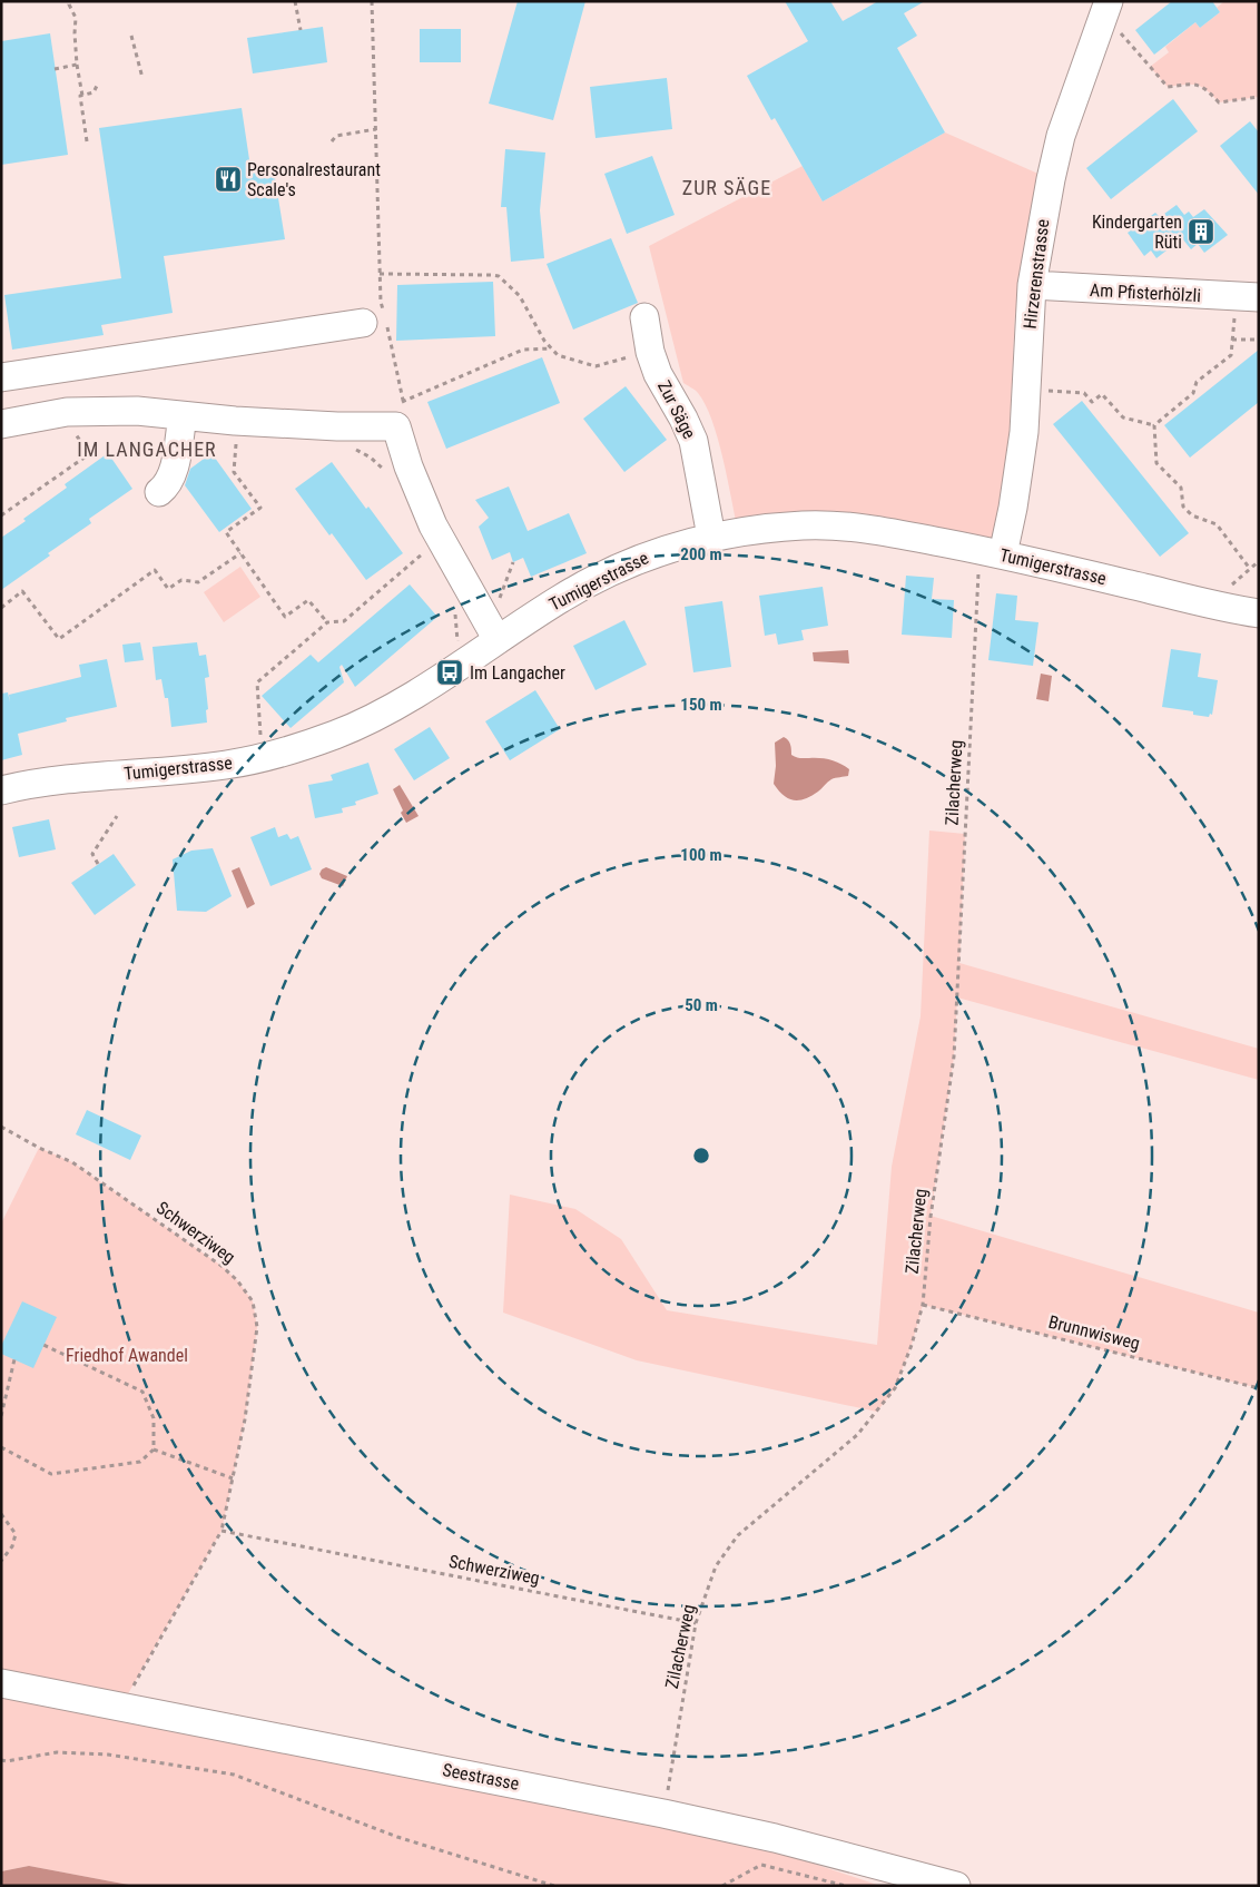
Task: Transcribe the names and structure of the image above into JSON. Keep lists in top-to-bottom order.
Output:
{
  "streets": {
    "street": [
      "Hirzerenstrasse",
      "Am Pfisterhölzli",
      "Zur Säge",
      "Tumigerstrasse",
      "Seestrasse"
    ],
    "path": ["Zilacherweg", "Schwerziweg", "Brunnwisweg"]
  },
  "crossings": [
    ["Hirzerenstrasse", "Am Pfisterhölzli"],
    ["Hirzerenstrasse", "Tumigerstrasse"],
    ["Hirzerenstrasse", "Zilacherweg"],
    ["Zur Säge", "Tumigerstrasse"],
    ["Tumigerstrasse", "Zilacherweg"],
    ["Zilacherweg", "Schwerziweg"],
    ["Zilacherweg", "Brunnwisweg"],
    ["Zilacherweg", "Seestrasse"],
    ["Schwerziweg", "Seestrasse"]
  ],
  "districts": ["ZUR SÄGE", "IM LANGACHER"],
  "parks": ["Friedhof Awandel"],
  "places": {
    "restaurant": ["Personalrestaurant Scale's"],
    "building": ["Kindergarten Rüti"],
    "bus stop": ["Im Langacher"]
  },
  "rings": [
    "200 m",
    "150 m",
    "100 m",
    "50 m"
  ]
}
